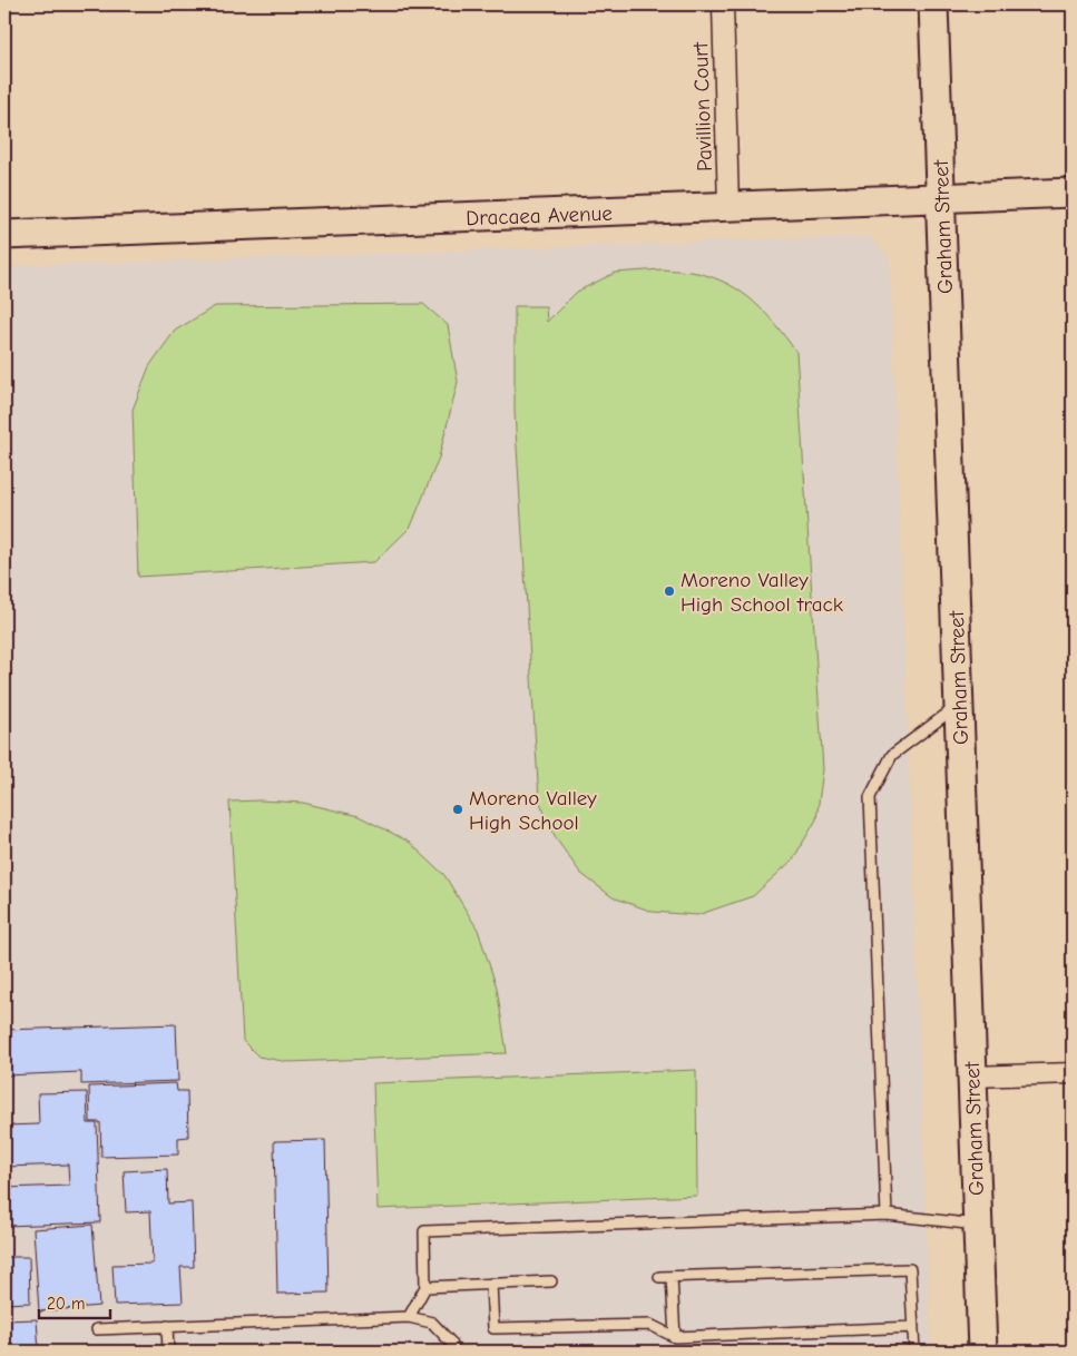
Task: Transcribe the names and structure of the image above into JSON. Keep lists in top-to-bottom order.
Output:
{
  "streets": {
    "street": ["Pavillion Court", "Dracaea Avenue", "Graham Street"]
  },
  "crossings": [
    ["Pavillion Court", "Dracaea Avenue"],
    ["Dracaea Avenue", "Graham Street"]
  ],
  "places": ["Moreno Valley High School track", "Moreno Valley High School"],
  "scale_bar": "20 m"
}
